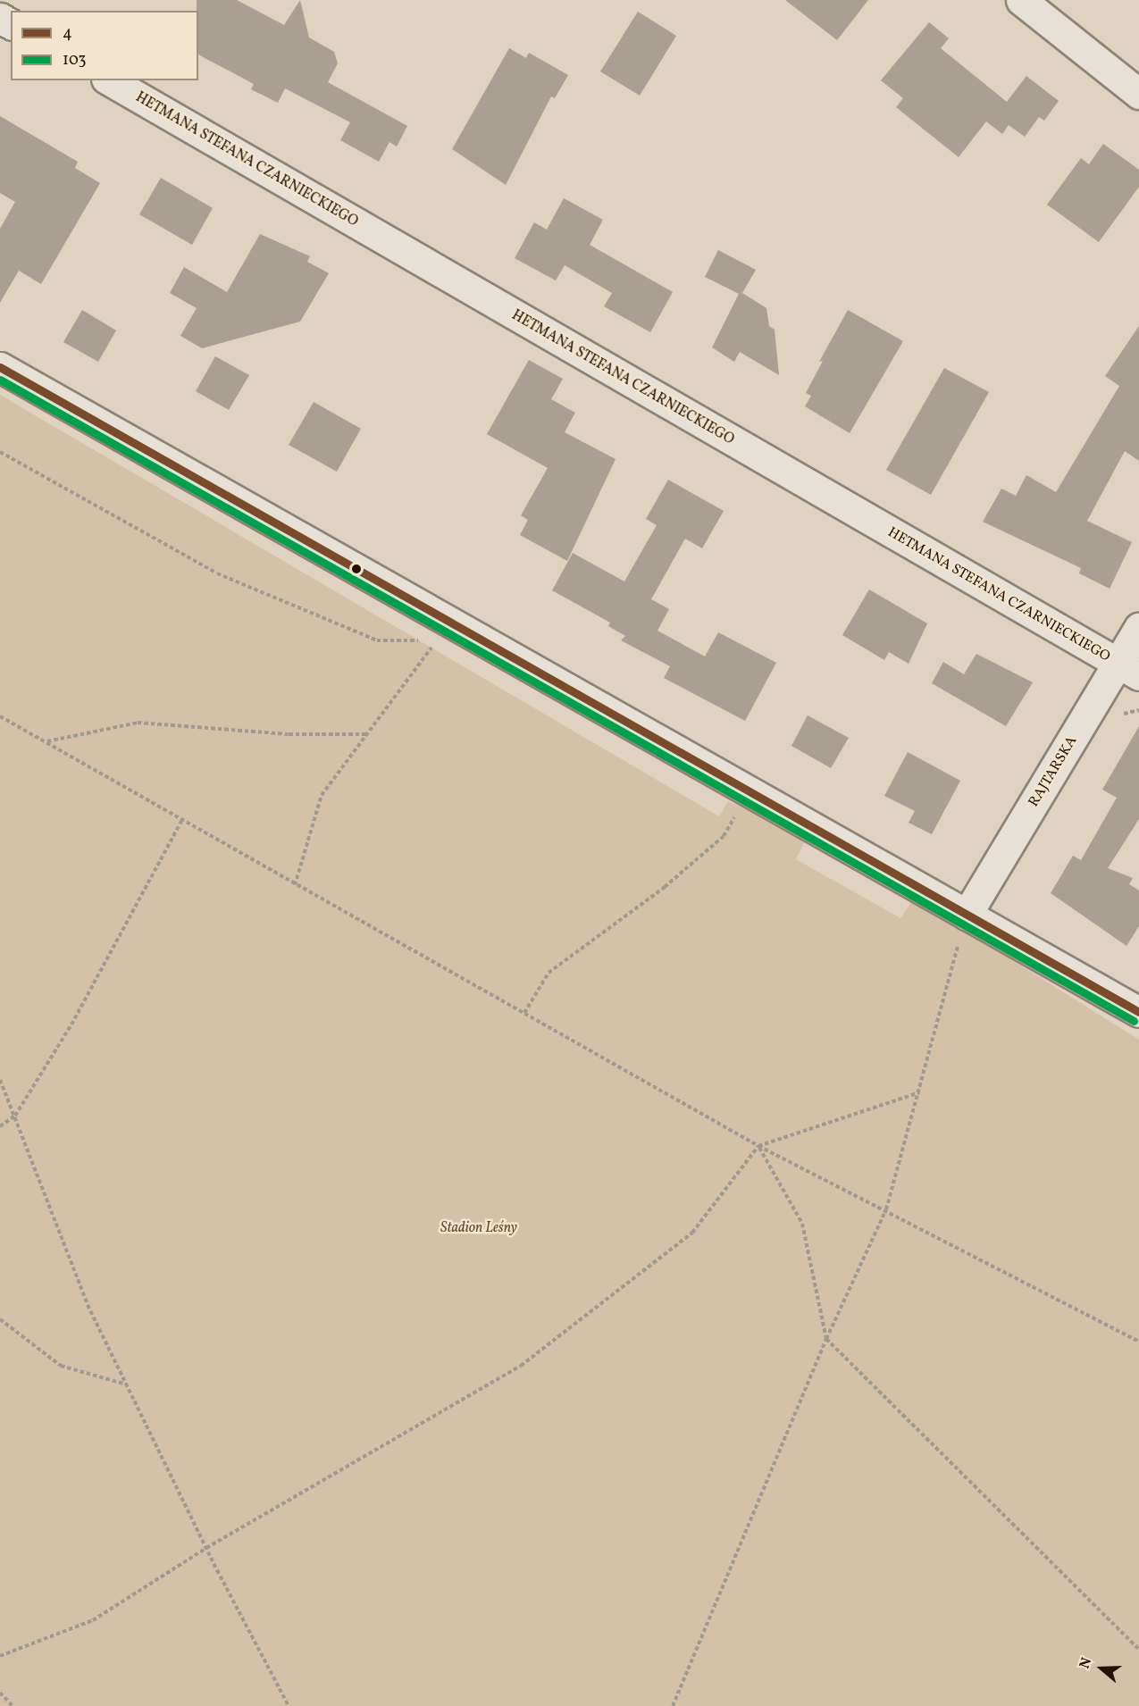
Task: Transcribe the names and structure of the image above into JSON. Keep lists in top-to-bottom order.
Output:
{
  "streets": {
    "street": ["HETMANA STEFANA CZARNIECKIEGO", "RAJTARSKA"]
  },
  "crossings": [
    ["HETMANA STEFANA CZARNIECKIEGO", "RAJTARSKA"]
  ],
  "parks": ["Stadion Leśny"],
  "lines": ["transit line 4", "transit line 103"],
  "legend": ["4", "103"],
  "north": "left"
}
